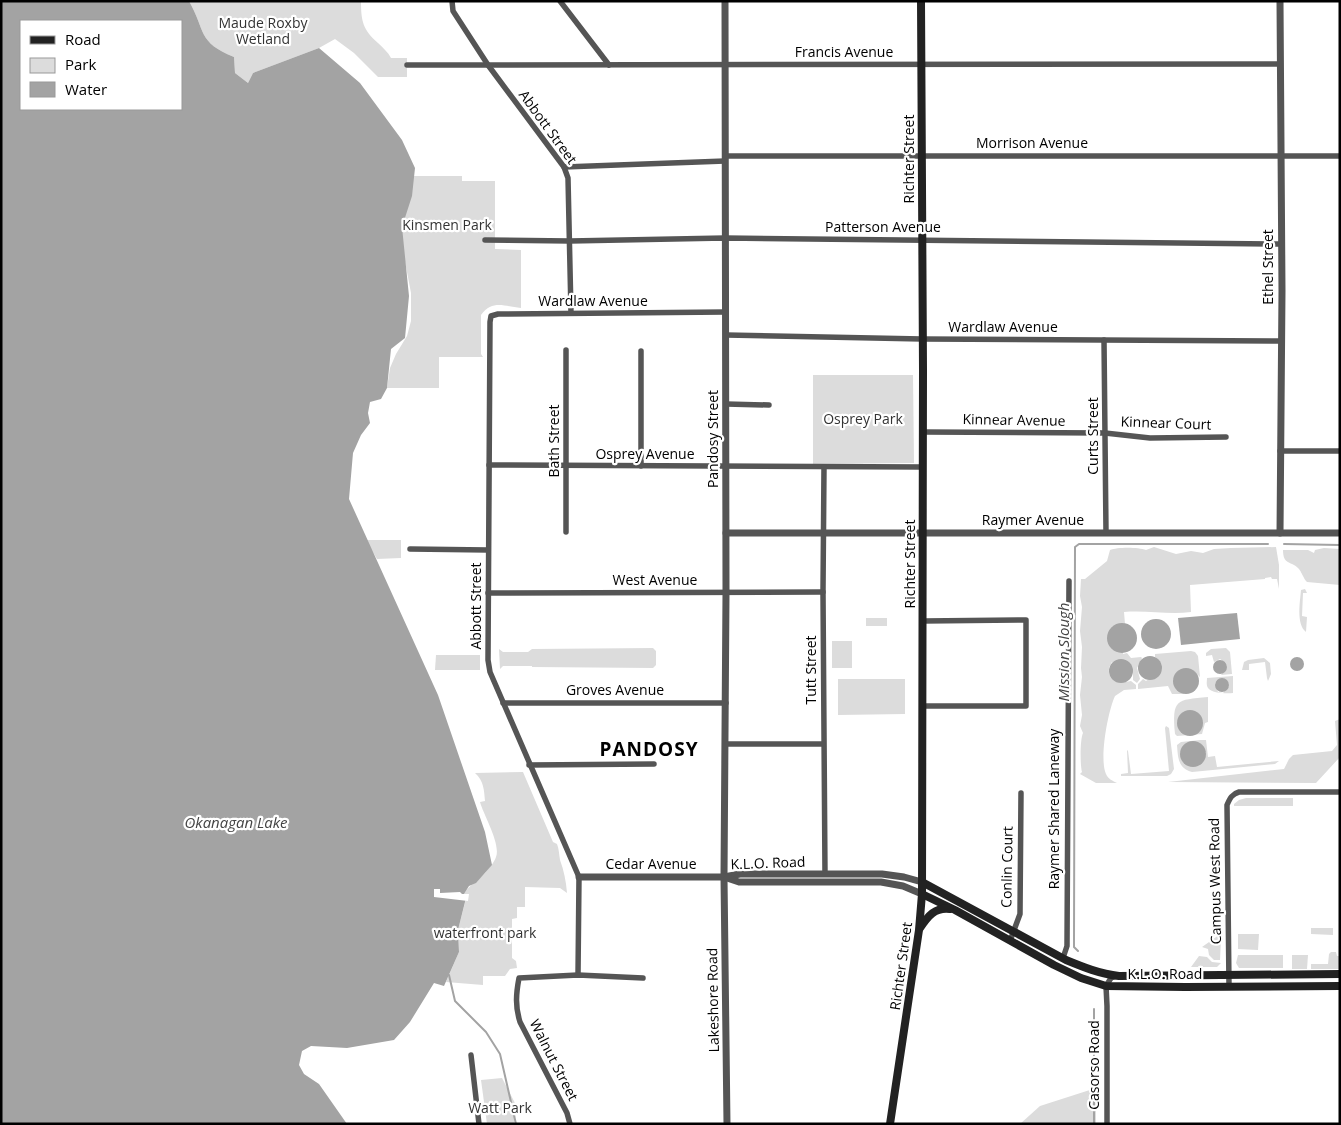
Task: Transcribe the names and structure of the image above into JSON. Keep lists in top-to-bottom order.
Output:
{
  "streets": {
    "main road": ["Richter Street", "K.L.O. Road"],
    "street": [
      "Francis Avenue",
      "Abbott Street",
      "Morrison Avenue",
      "Patterson Avenue",
      "Ethel Street",
      "Wardlaw Avenue",
      "Kinnear Avenue",
      "Kinnear Court",
      "Curts Street",
      "Pandosy Street",
      "Bath Street",
      "Osprey Avenue",
      "Raymer Avenue",
      "West Avenue",
      "Tutt Street",
      "Groves Avenue",
      "Raymer Shared Laneway",
      "Cedar Avenue",
      "Conlin Court",
      "Campus West Road",
      "Lakeshore Road",
      "Walnut Street",
      "Casorso Road"
    ]
  },
  "crossings": [
    ["Francis Avenue", "Abbott Street"],
    ["Francis Avenue", "Richter Street"],
    ["Francis Avenue", "Ethel Street"],
    ["Francis Avenue", "Pandosy Street"],
    ["Abbott Street", "Morrison Avenue"],
    ["Abbott Street", "Patterson Avenue"],
    ["Abbott Street", "Wardlaw Avenue"],
    ["Abbott Street", "Osprey Avenue"],
    ["Abbott Street", "West Avenue"],
    ["Abbott Street", "Groves Avenue"],
    ["Abbott Street", "Cedar Avenue"],
    ["Morrison Avenue", "Richter Street"],
    ["Morrison Avenue", "Ethel Street"],
    ["Morrison Avenue", "Pandosy Street"],
    ["Richter Street", "Patterson Avenue"],
    ["Richter Street", "Wardlaw Avenue"],
    ["Richter Street", "Kinnear Avenue"],
    ["Richter Street", "Osprey Avenue"],
    ["Richter Street", "Raymer Avenue"],
    ["Richter Street", "K.L.O. Road"],
    ["Patterson Avenue", "Ethel Street"],
    ["Patterson Avenue", "Pandosy Street"],
    ["Ethel Street", "Wardlaw Avenue"],
    ["Ethel Street", "Raymer Avenue"],
    ["Wardlaw Avenue", "Curts Street"],
    ["Wardlaw Avenue", "Pandosy Street"],
    ["Kinnear Avenue", "Kinnear Court"],
    ["Kinnear Avenue", "Curts Street"],
    ["Kinnear Court", "Curts Street"],
    ["Curts Street", "Raymer Avenue"],
    ["Pandosy Street", "Osprey Avenue"],
    ["Pandosy Street", "Raymer Avenue"],
    ["Pandosy Street", "West Avenue"],
    ["Pandosy Street", "Groves Avenue"],
    ["Pandosy Street", "K.L.O. Road"],
    ["Pandosy Street", "Cedar Avenue"],
    ["Pandosy Street", "Lakeshore Road"],
    ["Bath Street", "Osprey Avenue"],
    ["Osprey Avenue", "Tutt Street"],
    ["Raymer Avenue", "Tutt Street"],
    ["West Avenue", "Tutt Street"],
    ["Tutt Street", "K.L.O. Road"],
    ["Raymer Shared Laneway", "K.L.O. Road"],
    ["K.L.O. Road", "Cedar Avenue"],
    ["K.L.O. Road", "Conlin Court"],
    ["K.L.O. Road", "Campus West Road"],
    ["K.L.O. Road", "Lakeshore Road"],
    ["K.L.O. Road", "Casorso Road"],
    ["Cedar Avenue", "Lakeshore Road"]
  ],
  "districts": ["PANDOSY"],
  "water": ["Mission Slough", "Okanagan Lake"],
  "parks": [
    "Maude Roxby Wetland",
    "Kinsmen Park",
    "Osprey Park",
    "waterfront park",
    "Watt Park"
  ],
  "legend": ["Road", "Park", "Water"]
}
